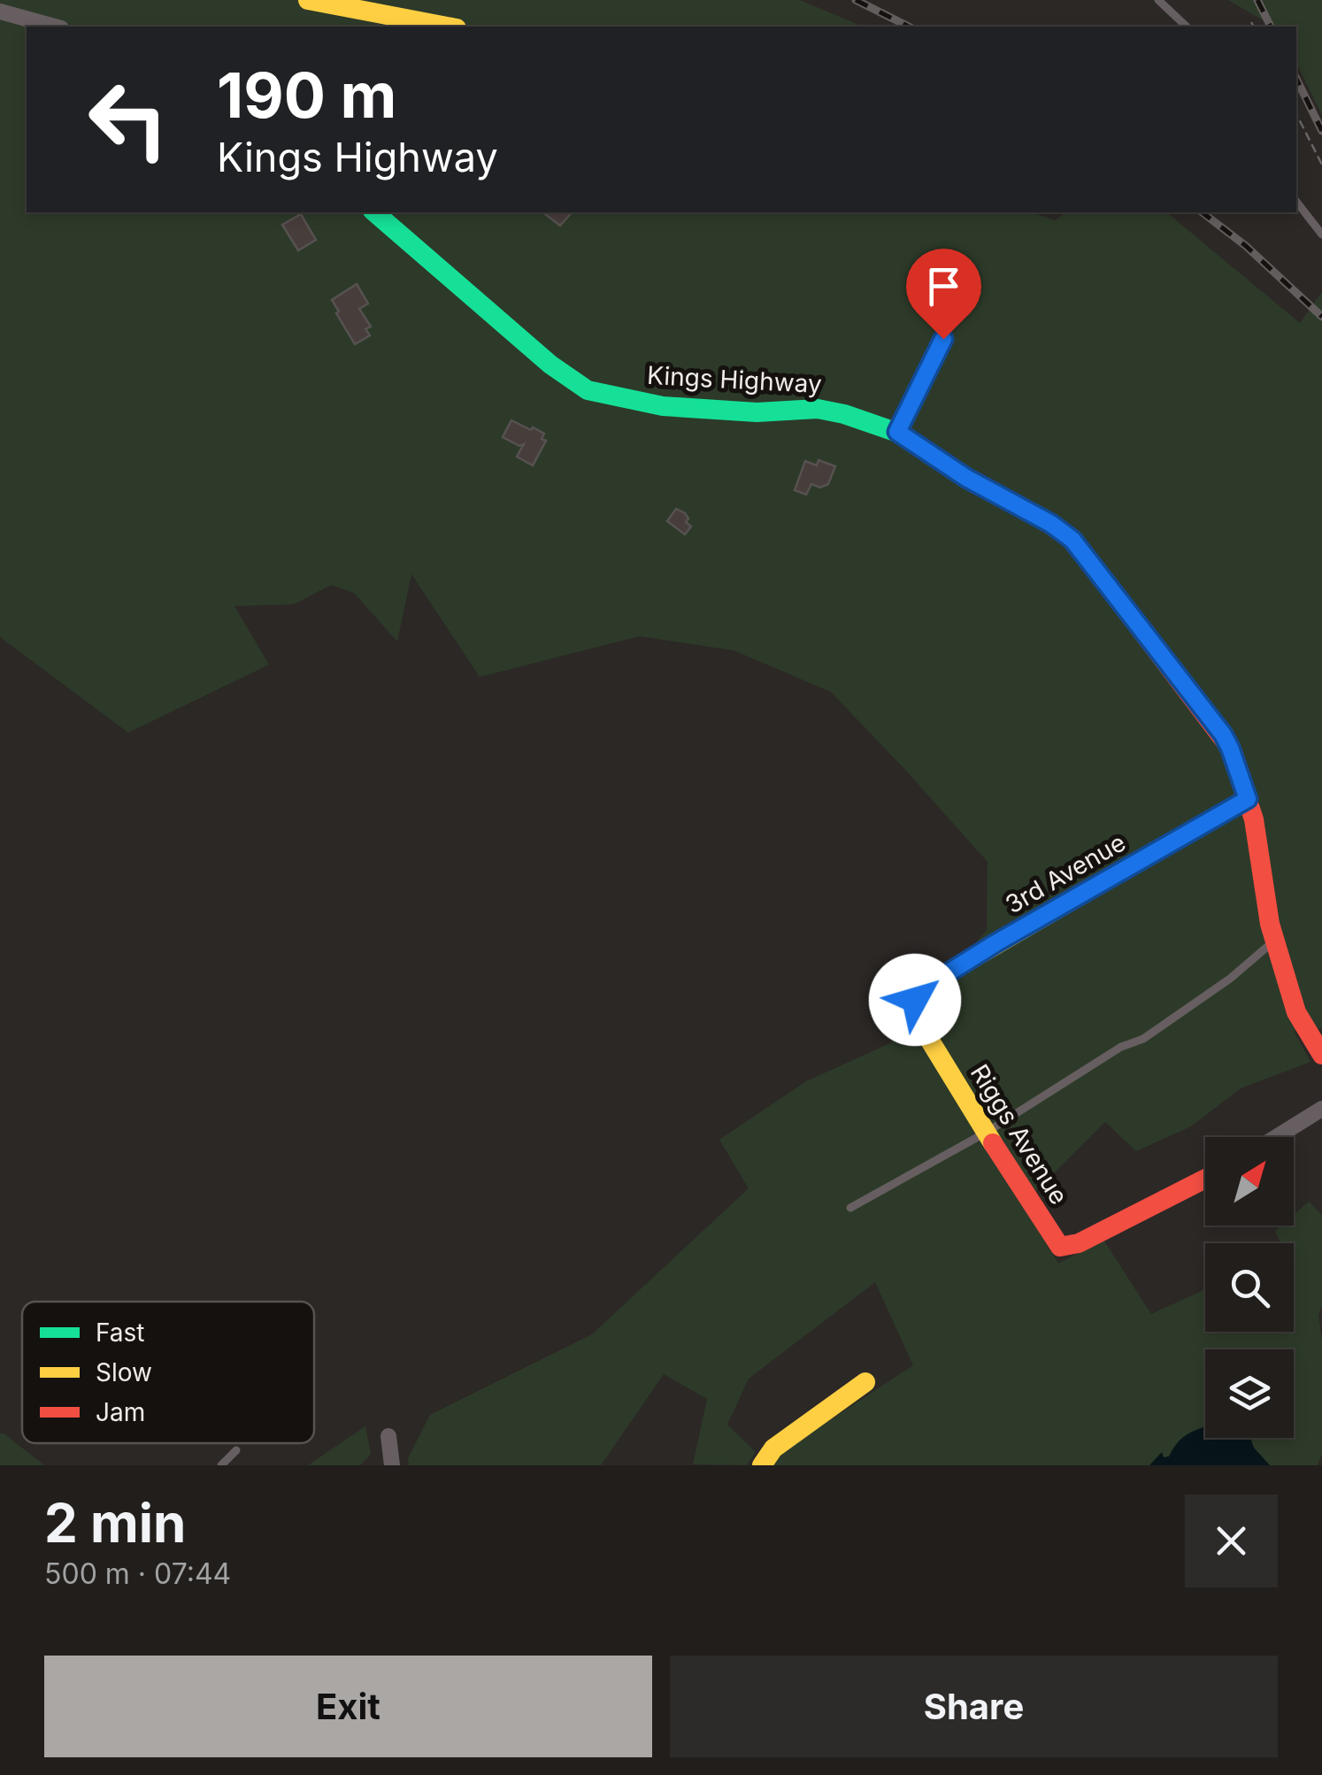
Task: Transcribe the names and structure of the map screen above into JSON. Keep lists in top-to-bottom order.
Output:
{
  "streets": {
    "street": ["Kings Highway", "3rd Avenue", "Riggs Avenue"]
  },
  "crossings": [
    ["Kings Highway", "3rd Avenue"],
    ["3rd Avenue", "Riggs Avenue"]
  ],
  "legend": ["Fast", "Slow", "Jam"],
  "north": "top right",
  "page": {
    "turn": ["190 m", "Kings Highway"],
    "heading": ["2 min", "500 m · 07:44"],
    "buttons": ["Exit", "Share"]
  }
}
